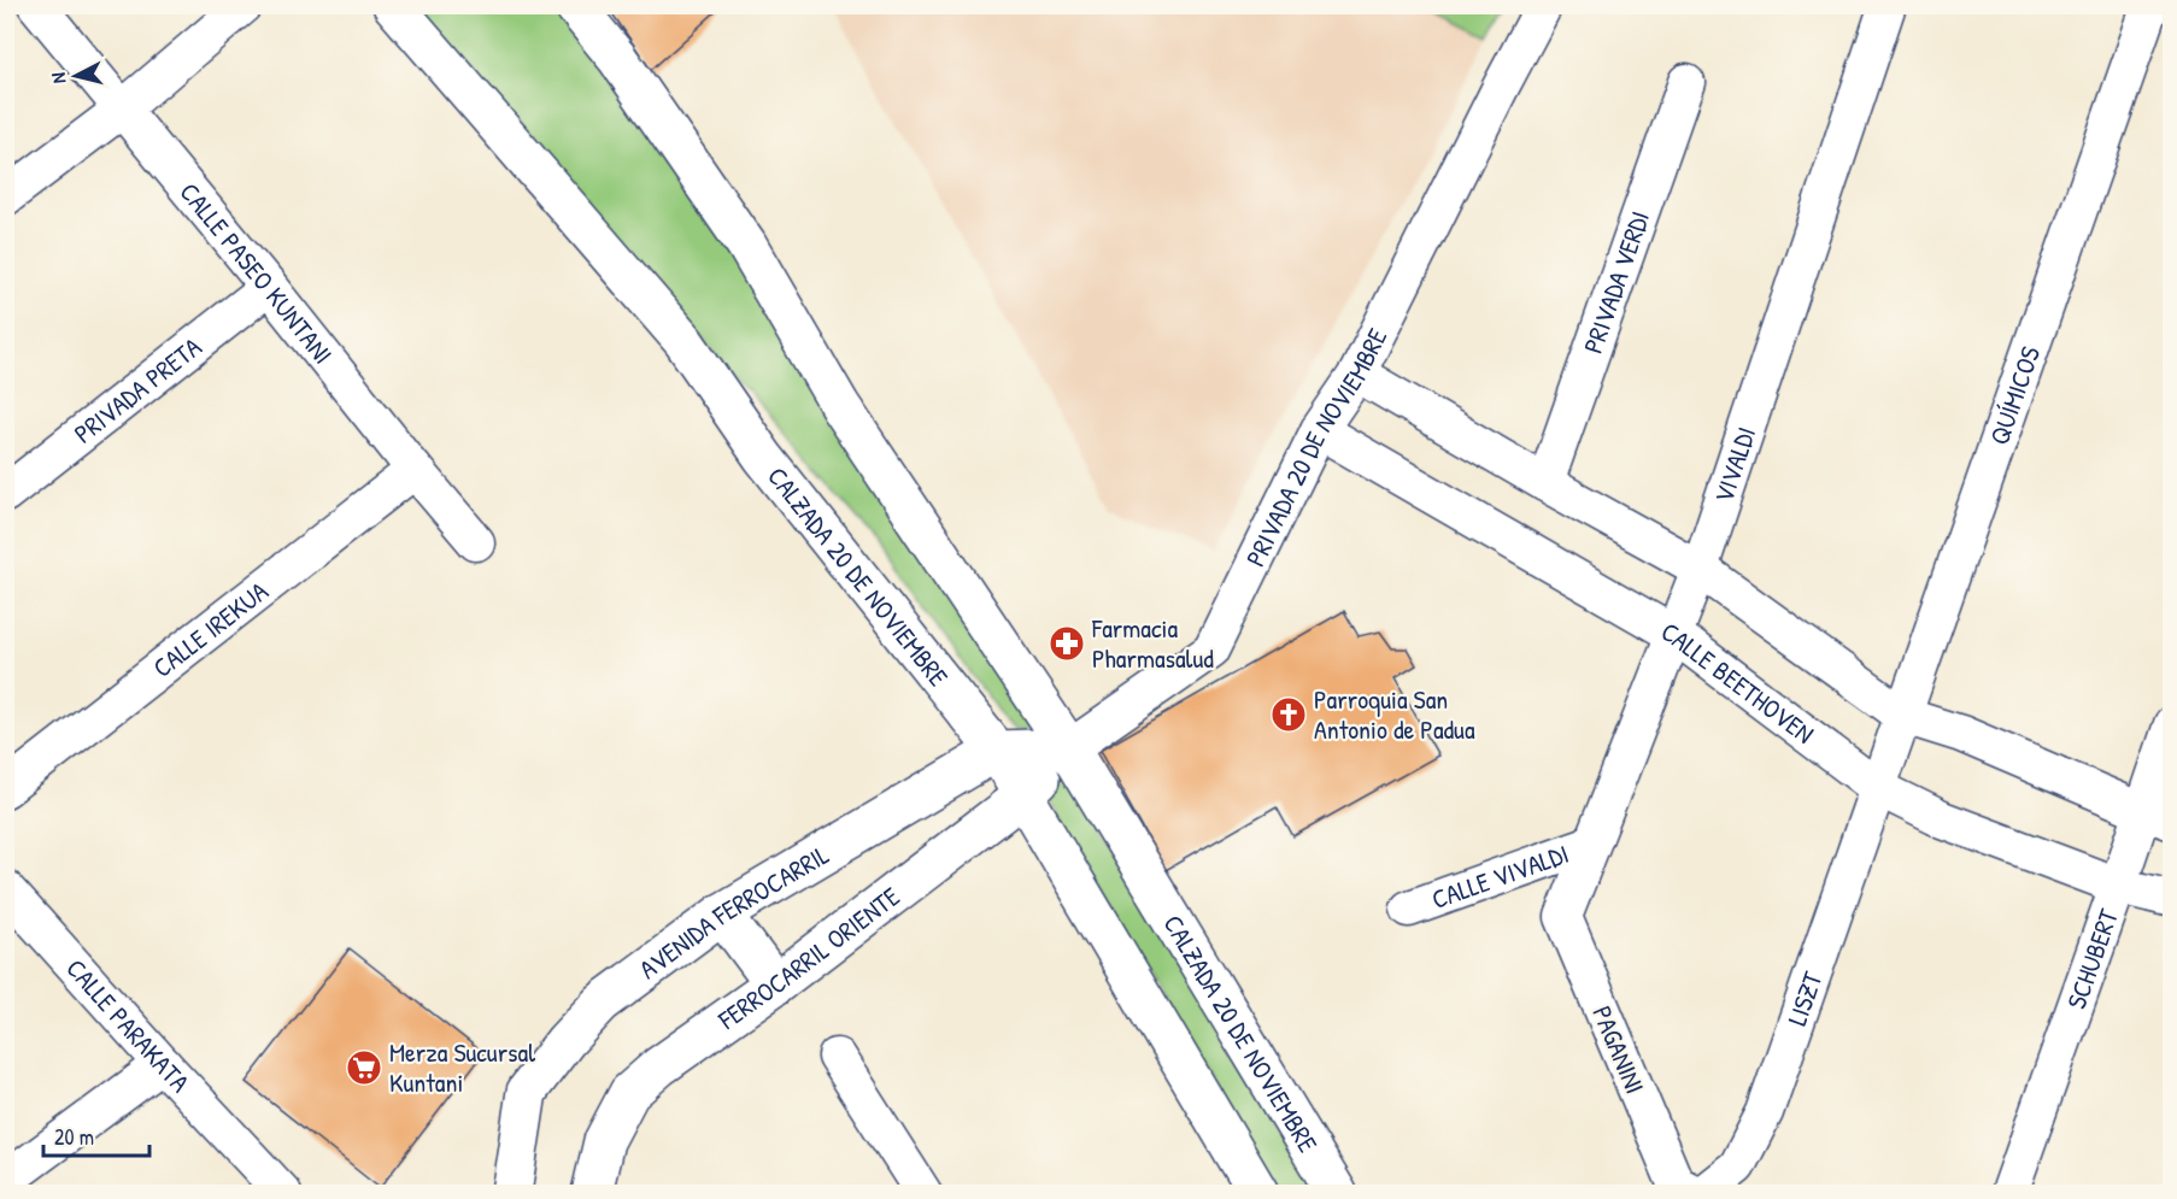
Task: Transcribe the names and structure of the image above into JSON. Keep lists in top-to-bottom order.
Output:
{
  "streets": {
    "main road": ["CALZADA 20 DE NOVIEMBRE", "AVENIDA FERROCARRIL", "FERROCARRIL ORIENTE"],
    "street": [
      "CALLE PASEO KUNTANI",
      "PRIVADA VERDI",
      "PRIVADA PRETA",
      "QUÍMICOS",
      "PRIVADA 20 DE NOVIEMBRE",
      "VIVALDI",
      "CALLE IREKUA",
      "CALLE BEETHOVEN",
      "CALLE VIVALDI",
      "SCHUBERT",
      "LISZT",
      "CALLE PARAKATA",
      "PAGANINI"
    ]
  },
  "crossings": [
    ["CALLE PASEO KUNTANI", "PRIVADA PRETA"],
    ["CALLE PASEO KUNTANI", "CALLE IREKUA"],
    ["QUÍMICOS", "CALLE BEETHOVEN"],
    ["QUÍMICOS", "LISZT"],
    ["PRIVADA 20 DE NOVIEMBRE", "CALZADA 20 DE NOVIEMBRE"],
    ["PRIVADA 20 DE NOVIEMBRE", "CALLE BEETHOVEN"],
    ["PRIVADA 20 DE NOVIEMBRE", "AVENIDA FERROCARRIL"],
    ["PRIVADA 20 DE NOVIEMBRE", "FERROCARRIL ORIENTE"],
    ["VIVALDI", "CALLE BEETHOVEN"],
    ["VIVALDI", "CALLE VIVALDI"],
    ["VIVALDI", "PAGANINI"],
    ["CALZADA 20 DE NOVIEMBRE", "AVENIDA FERROCARRIL"],
    ["CALZADA 20 DE NOVIEMBRE", "FERROCARRIL ORIENTE"],
    ["CALLE BEETHOVEN", "SCHUBERT"],
    ["CALLE BEETHOVEN", "LISZT"],
    ["AVENIDA FERROCARRIL", "FERROCARRIL ORIENTE"],
    ["LISZT", "PAGANINI"]
  ],
  "places": {
    "pharmacy": ["Farmacia Pharmasalud"],
    "church": ["Parroquia San Antonio de Padua"],
    "supermarket": ["Merza Sucursal Kuntani"]
  },
  "scale_bar": "20 m",
  "north": "left"
}
